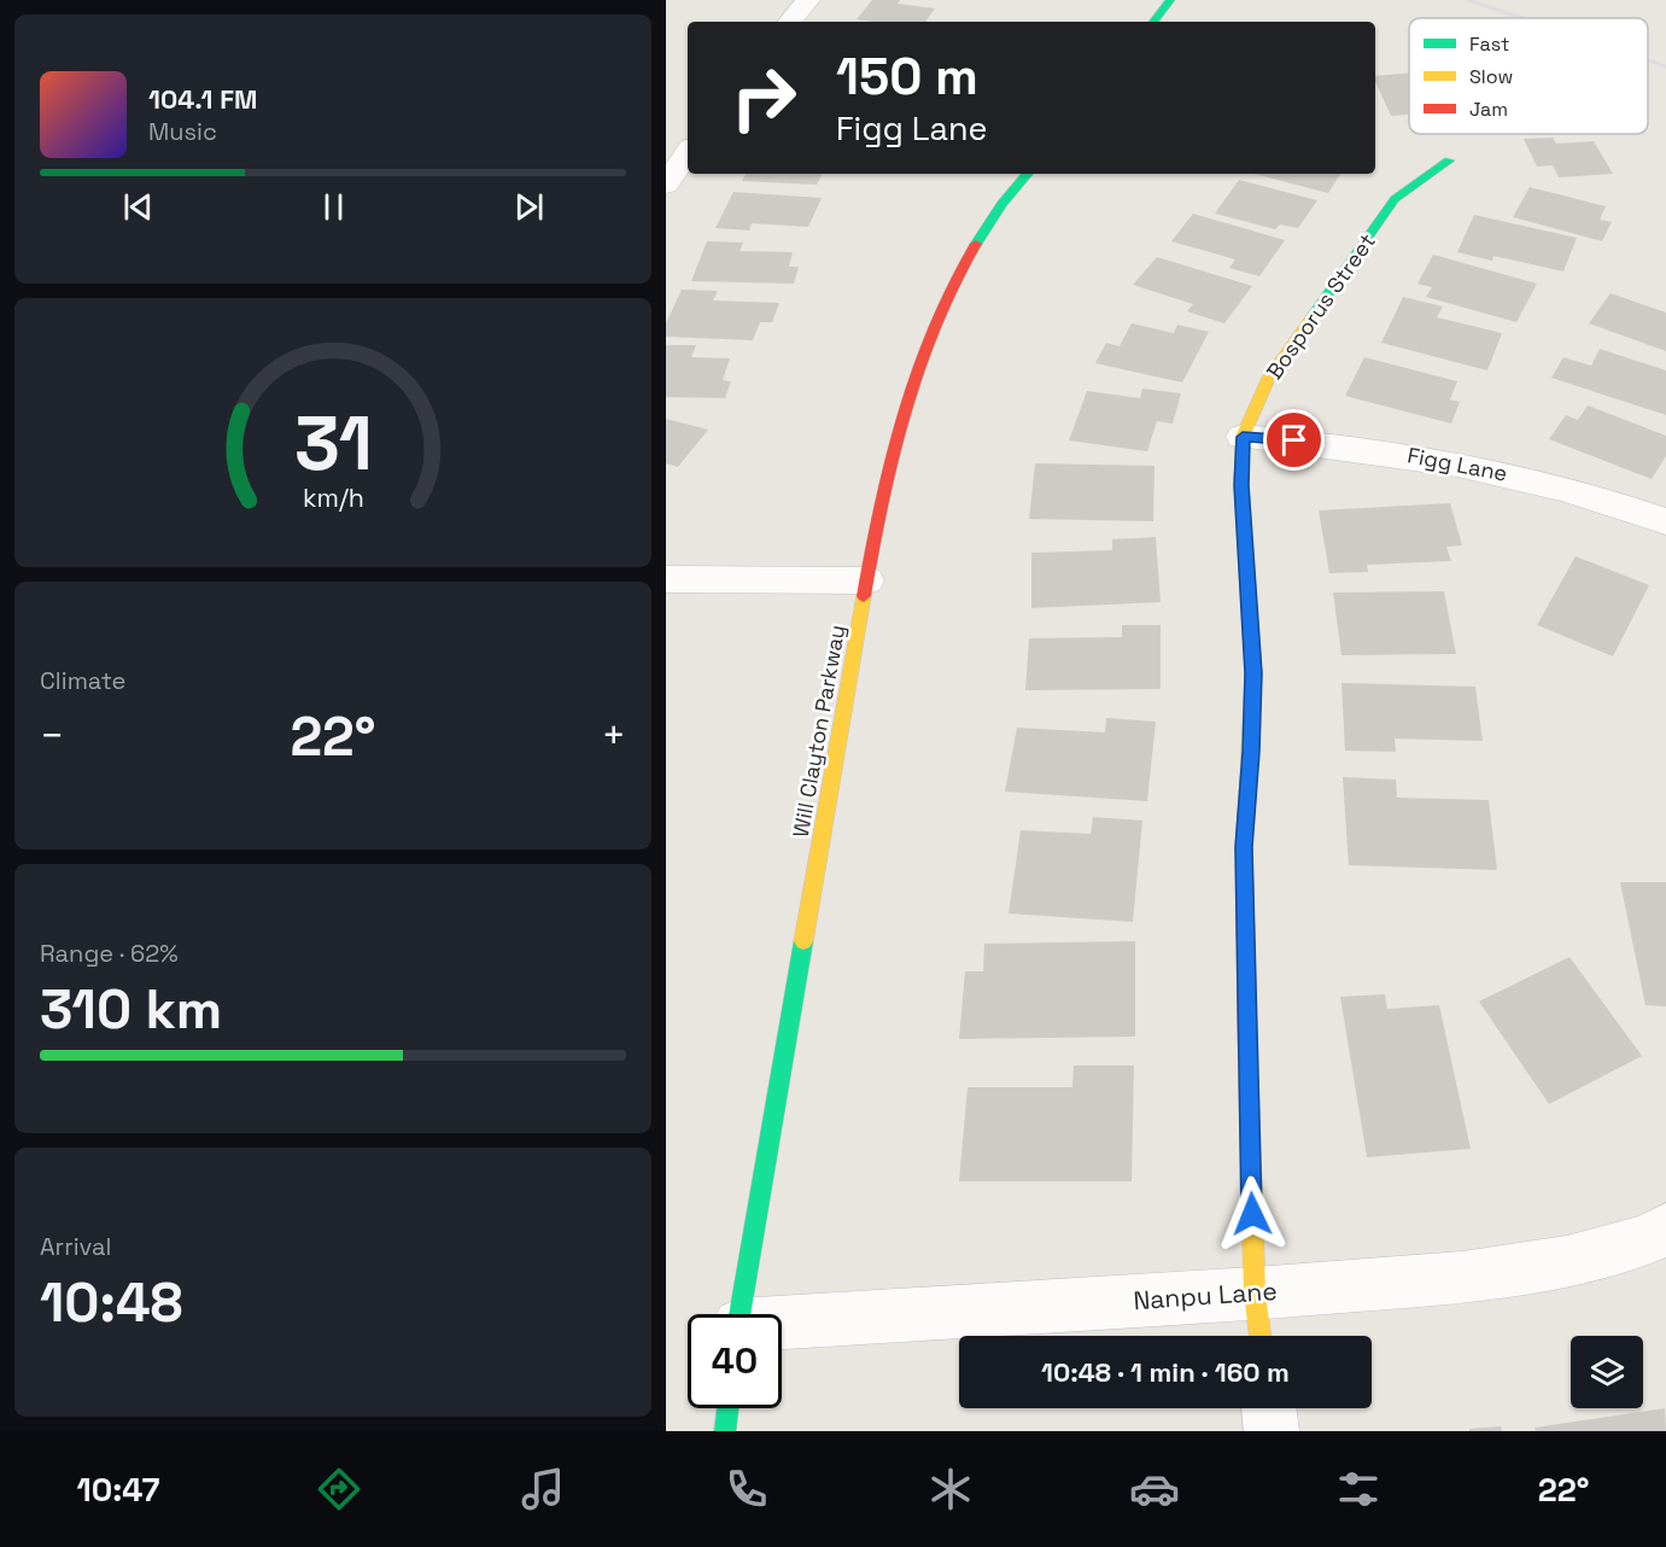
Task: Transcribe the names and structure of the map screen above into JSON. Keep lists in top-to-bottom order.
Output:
{
  "streets": {
    "street": [
      "Bosporus Street",
      "Figg Lane",
      "Will Clayton Parkway",
      "Nanpu Lane"
    ]
  },
  "crossings": [
    ["Bosporus Street", "Figg Lane"],
    ["Bosporus Street", "Nanpu Lane"]
  ],
  "legend": ["Fast", "Slow", "Jam"],
  "page": {
    "turn": ["150 m", "Figg Lane"],
    "song": ["104.1 FM", "Music"],
    "tile": [
      "Climate",
      ["Range · 62%", "310 km"],
      ["Arrival", "10:48"]
    ],
    "heat": ["−", "22°", "+"],
    "limit": "40",
    "trip": "10:48 · 1 min · 160 m",
    "tabs": ["10:47", "22°"],
    "gauge": ["31", "km/h"]
  }
}
